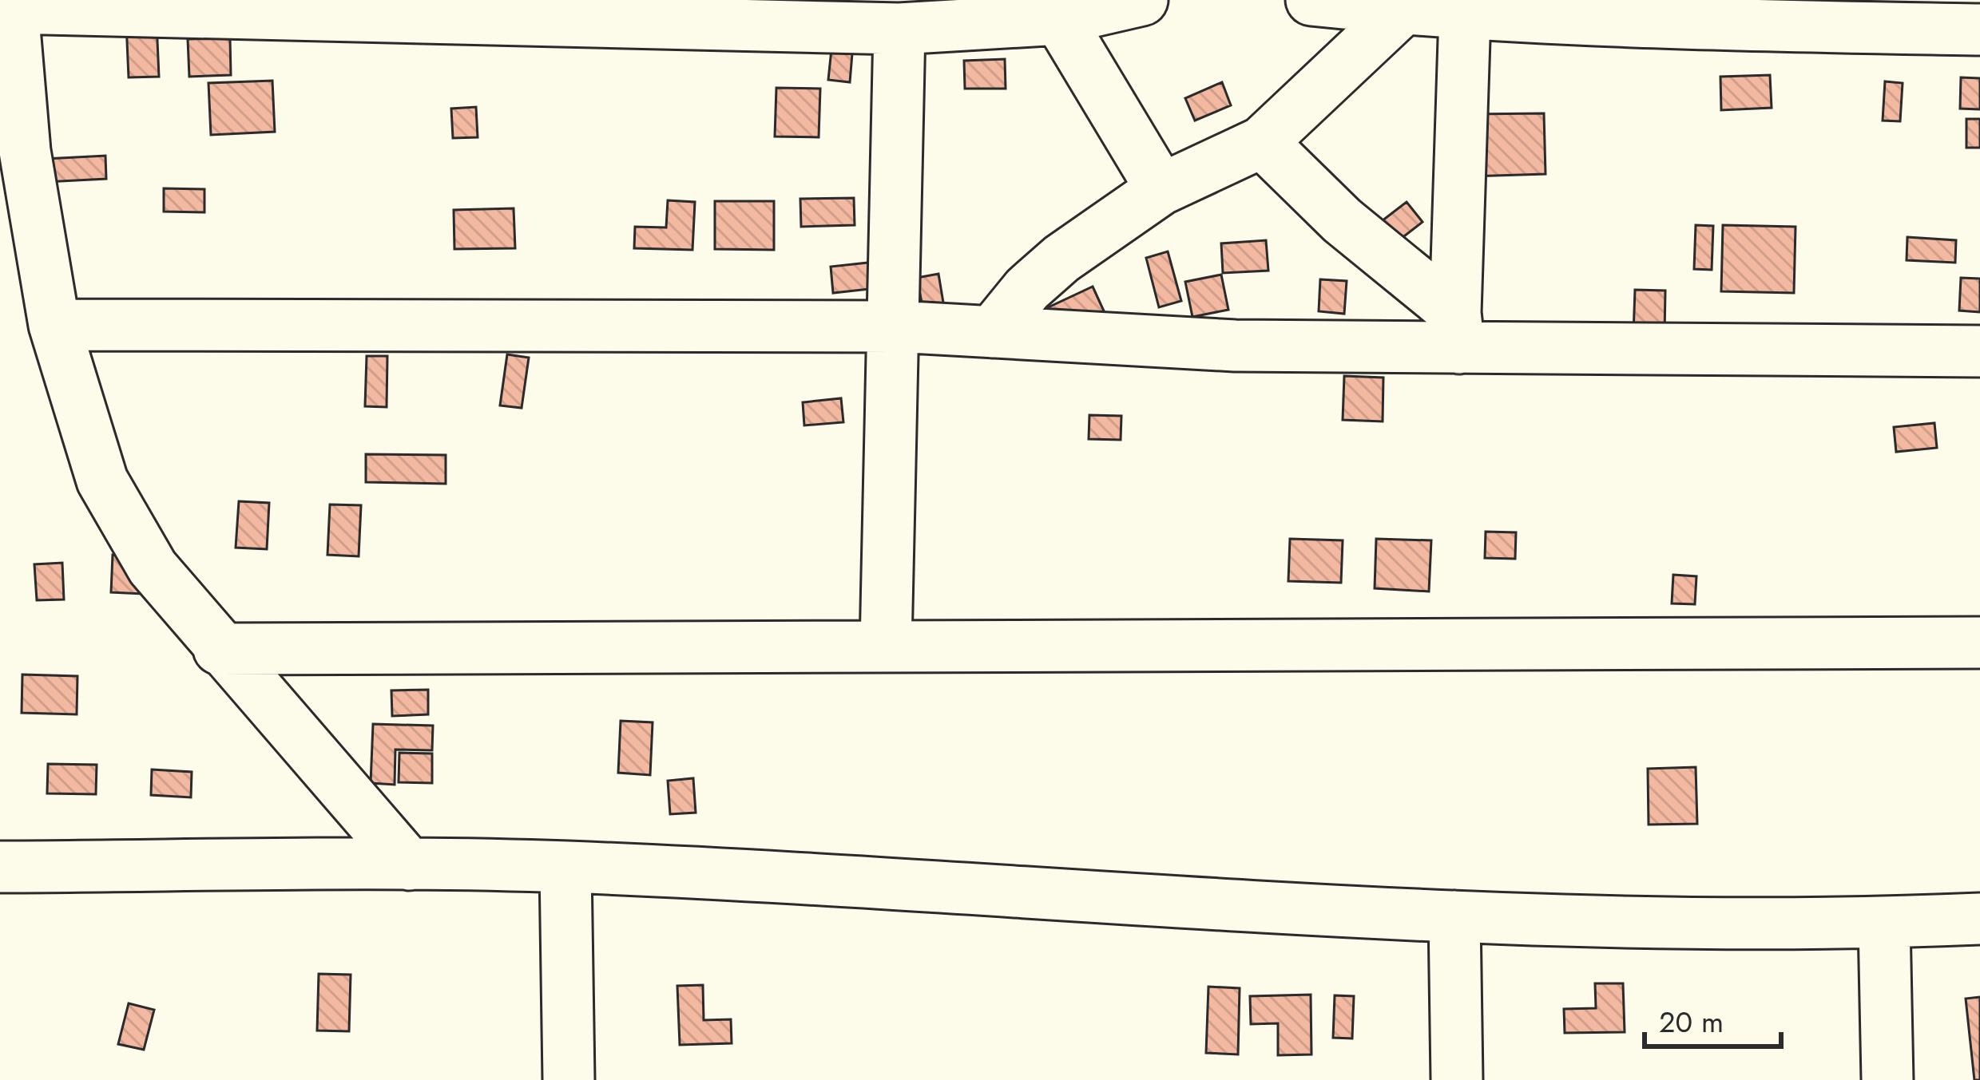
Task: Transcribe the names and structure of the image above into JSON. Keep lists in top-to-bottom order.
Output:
{
  "scale_bar": "20 m"
}
